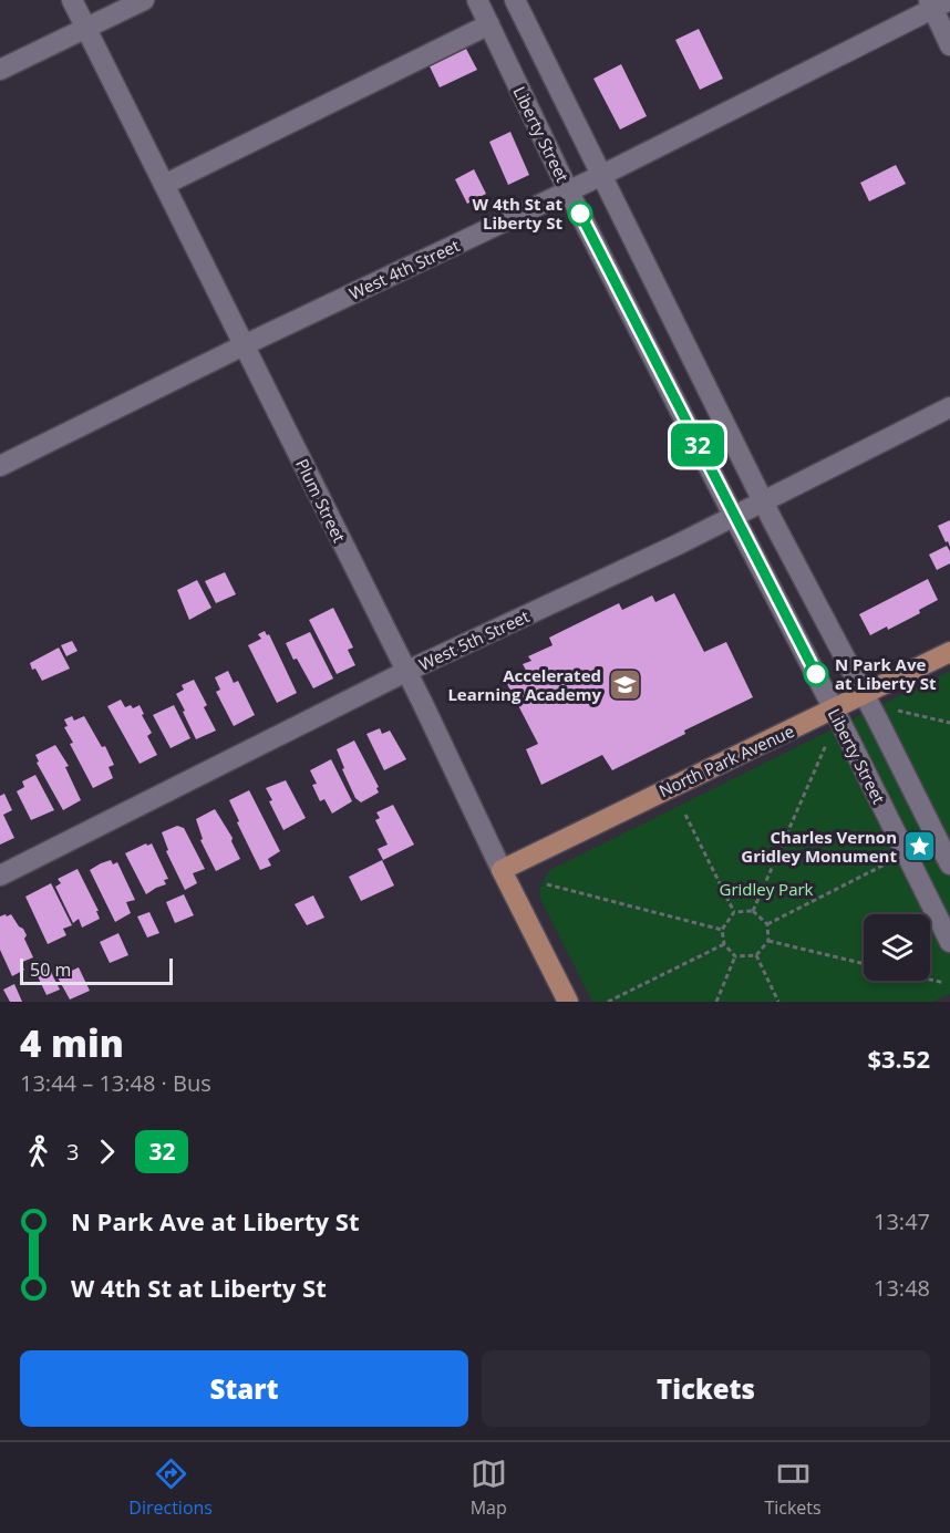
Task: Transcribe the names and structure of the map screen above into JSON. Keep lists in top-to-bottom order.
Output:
{
  "streets": {
    "main road": ["Plum Street", "North Park Avenue"],
    "street": ["Liberty Street", "West 4th Street", "West 5th Street"]
  },
  "crossings": [
    ["Liberty Street", "West 4th Street"],
    ["Liberty Street", "West 5th Street"],
    ["Liberty Street", "North Park Avenue"],
    ["West 4th Street", "Plum Street"],
    ["Plum Street", "West 5th Street"],
    ["Plum Street", "North Park Avenue"]
  ],
  "parks": ["Gridley Park"],
  "places": {
    "other": ["W 4th St at Liberty St", "N Park Ave at Liberty St"],
    "school or university": ["Accelerated Learning Academy"],
    "place": ["Charles Vernon Gridley Monument"]
  },
  "lines": ["bus line 32"],
  "scale_bar": "50 m",
  "page": {
    "on_map": "32",
    "scale": "50 m",
    "heading": ["4 min", "13:44 – 13:48 · Bus", "$3.52"],
    "legs": ["3", "32"],
    "list": [
      {
        "name": "N Park Ave at Liberty St",
        "value": "13:47"
      },
      {
        "name": "W 4th St at Liberty St",
        "value": "13:48"
      }
    ],
    "buttons": ["Start", "Tickets"],
    "tabs": ["Directions", "Map", "Tickets"]
  }
}
